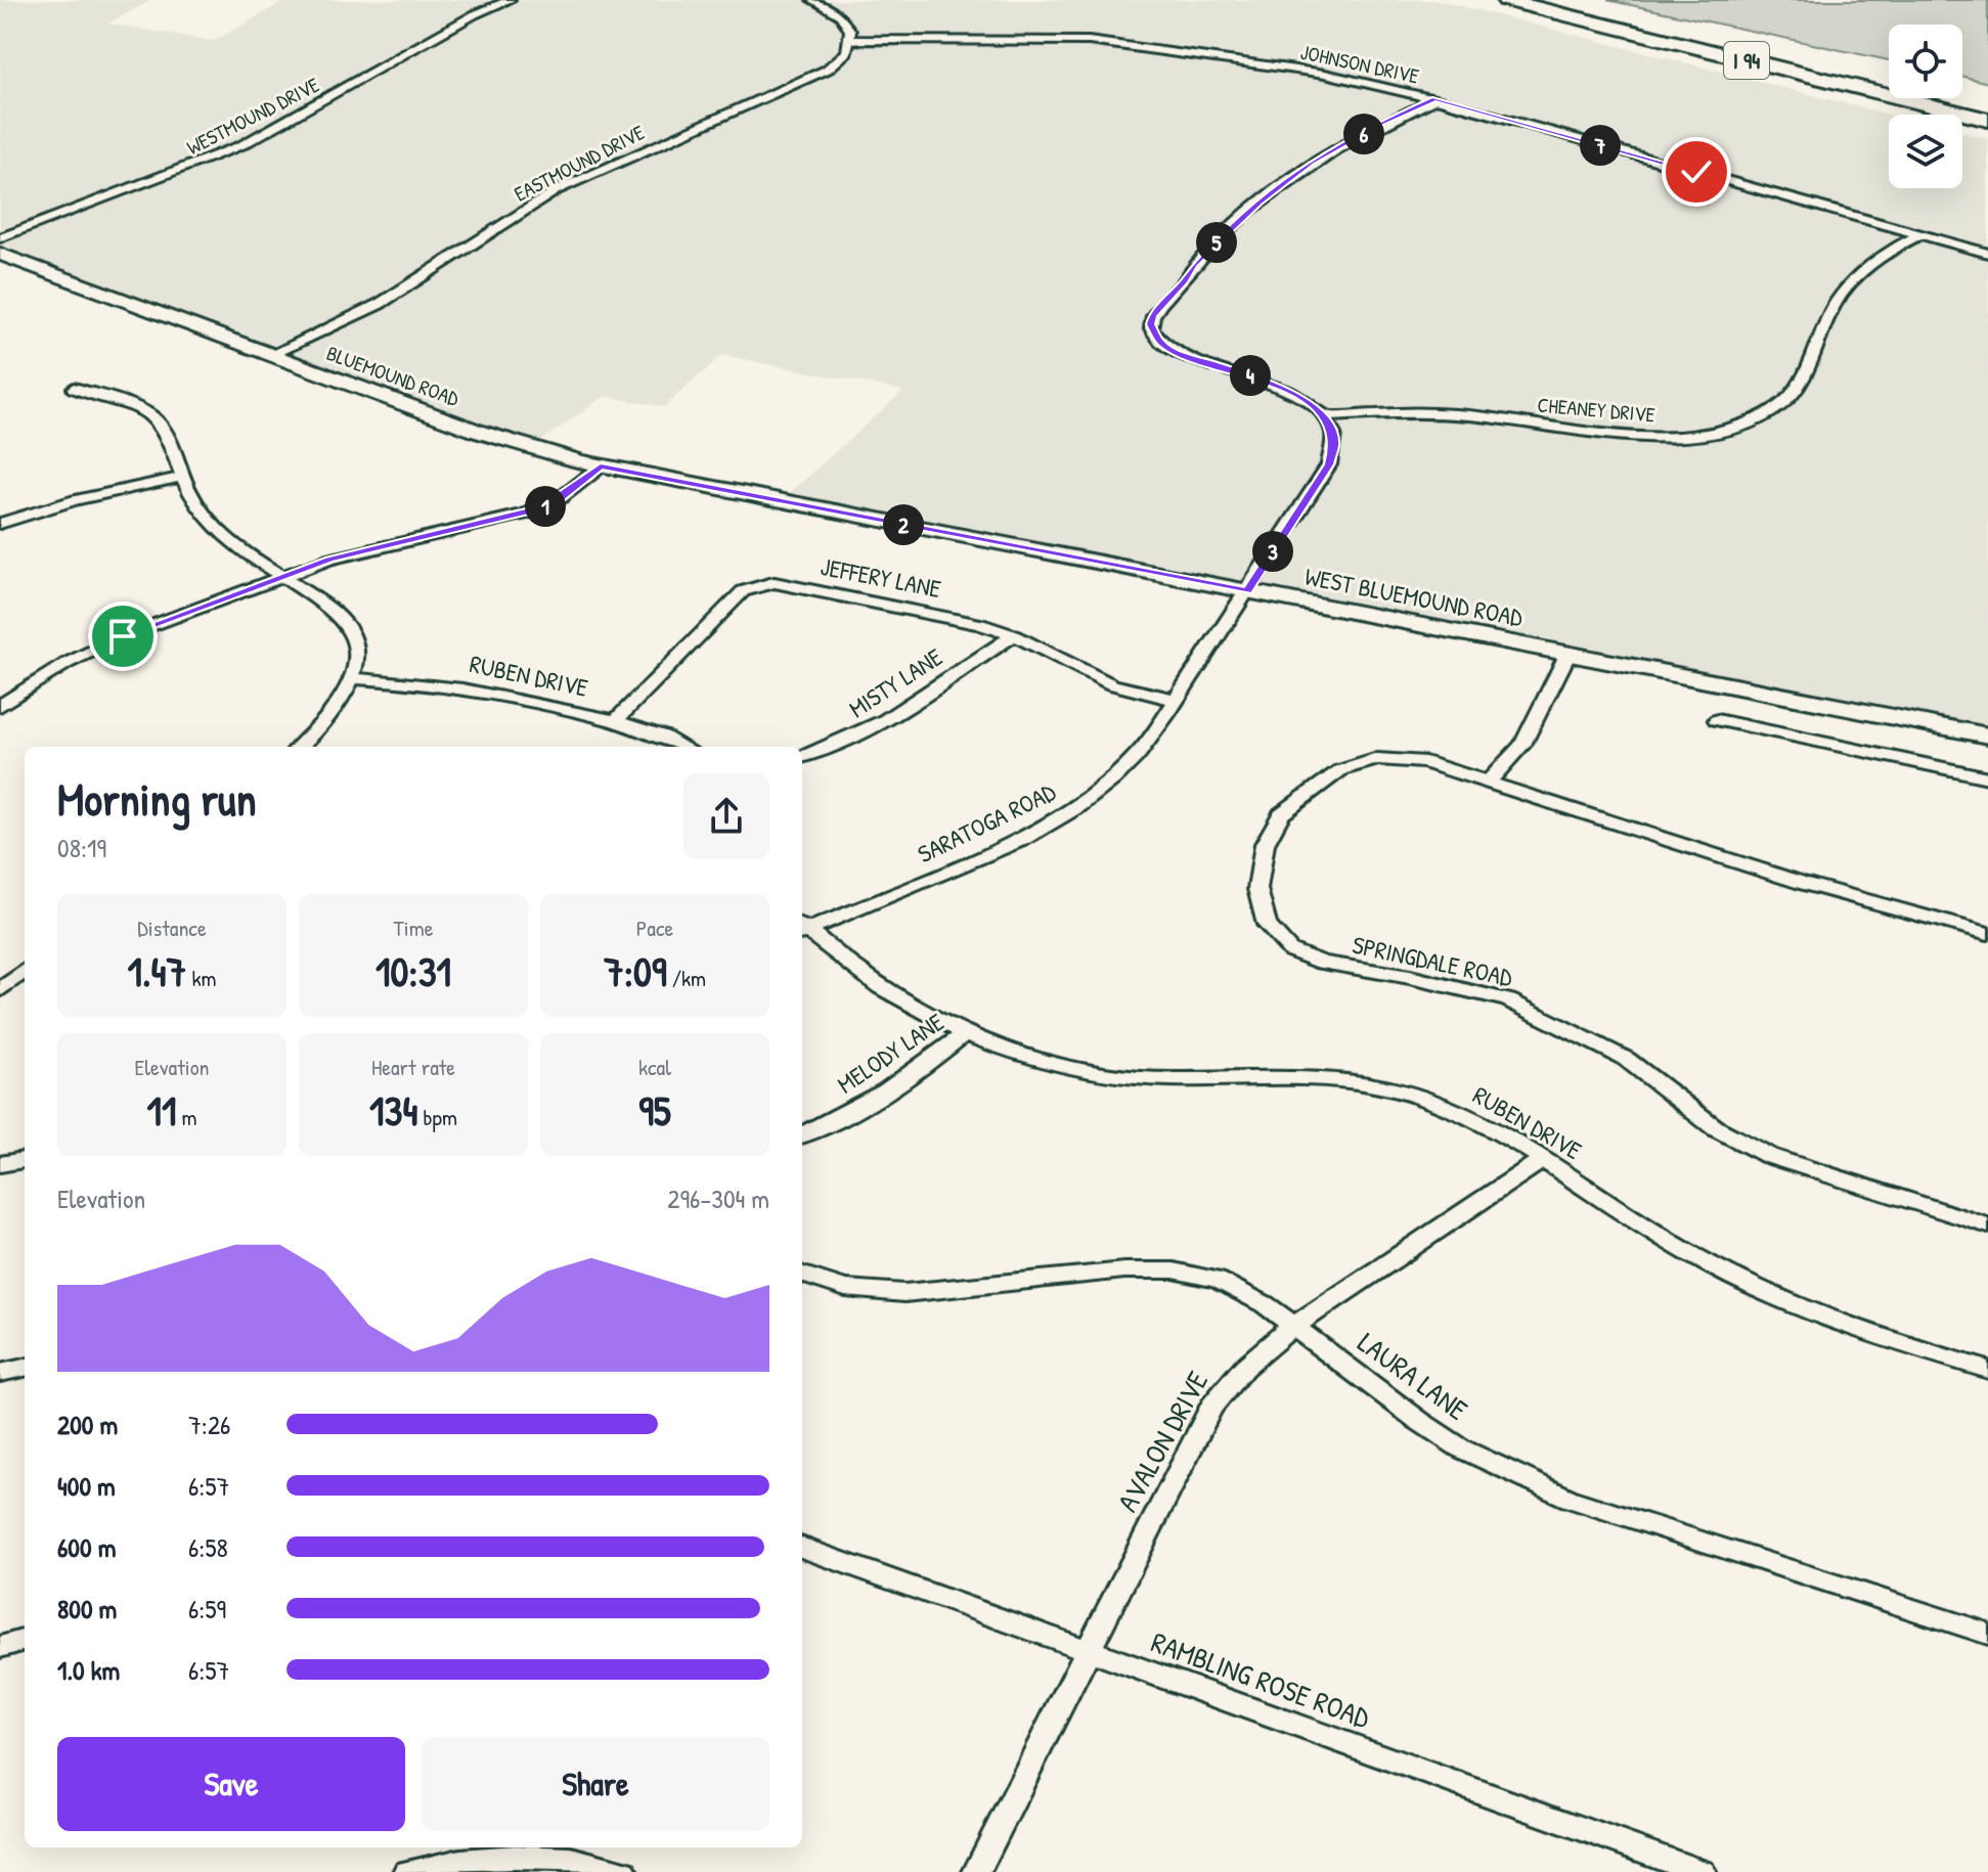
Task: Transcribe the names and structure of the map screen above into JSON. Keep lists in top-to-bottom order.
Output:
{
  "streets": {
    "highway": ["I 94"],
    "main road": ["BLUEMOUND ROAD", "WEST BLUEMOUND ROAD"],
    "street": [
      "JOHNSON DRIVE",
      "WESTMOUND DRIVE",
      "EASTMOUND DRIVE",
      "CHEANEY DRIVE",
      "JEFFERY LANE",
      "RUBEN DRIVE",
      "MISTY LANE",
      "SARATOGA ROAD",
      "SPRINGDALE ROAD",
      "MELODY LANE",
      "LAURA LANE",
      "AVALON DRIVE",
      "RAMBLING ROSE ROAD"
    ]
  },
  "crossings": [
    ["JOHNSON DRIVE", "EASTMOUND DRIVE"],
    ["JOHNSON DRIVE", "CHEANEY DRIVE"],
    ["EASTMOUND DRIVE", "BLUEMOUND ROAD"],
    ["BLUEMOUND ROAD", "WEST BLUEMOUND ROAD"],
    ["CHEANEY DRIVE", "SARATOGA ROAD"],
    ["JEFFERY LANE", "RUBEN DRIVE"],
    ["JEFFERY LANE", "MISTY LANE"],
    ["JEFFERY LANE", "SARATOGA ROAD"],
    ["WEST BLUEMOUND ROAD", "SARATOGA ROAD"],
    ["RUBEN DRIVE", "MELODY LANE"],
    ["RUBEN DRIVE", "AVALON DRIVE"],
    ["LAURA LANE", "AVALON DRIVE"],
    ["AVALON DRIVE", "RAMBLING ROSE ROAD"]
  ],
  "page": {
    "pins": [
      "6",
      "7",
      "5",
      "4",
      "1",
      "2",
      "3"
    ],
    "heading": ["Morning run", "08:19"],
    "stats": [
      ["Distance", "1.47 km"],
      ["Time", "10:31"],
      ["Pace", "7:09 /km"],
      ["Elevation", "11 m"],
      ["Heart rate", "134 bpm"],
      ["kcal", "95"]
    ],
    "chart": ["Elevation", "296–304 m"],
    "list": [
      {
        "name": "200 m",
        "note": "7:26"
      },
      {
        "name": "400 m",
        "note": "6:57"
      },
      {
        "name": "600 m",
        "note": "6:58"
      },
      {
        "name": "800 m",
        "note": "6:59"
      },
      {
        "name": "1.0 km",
        "note": "6:57"
      }
    ],
    "buttons": ["Save", "Share"]
  }
}
